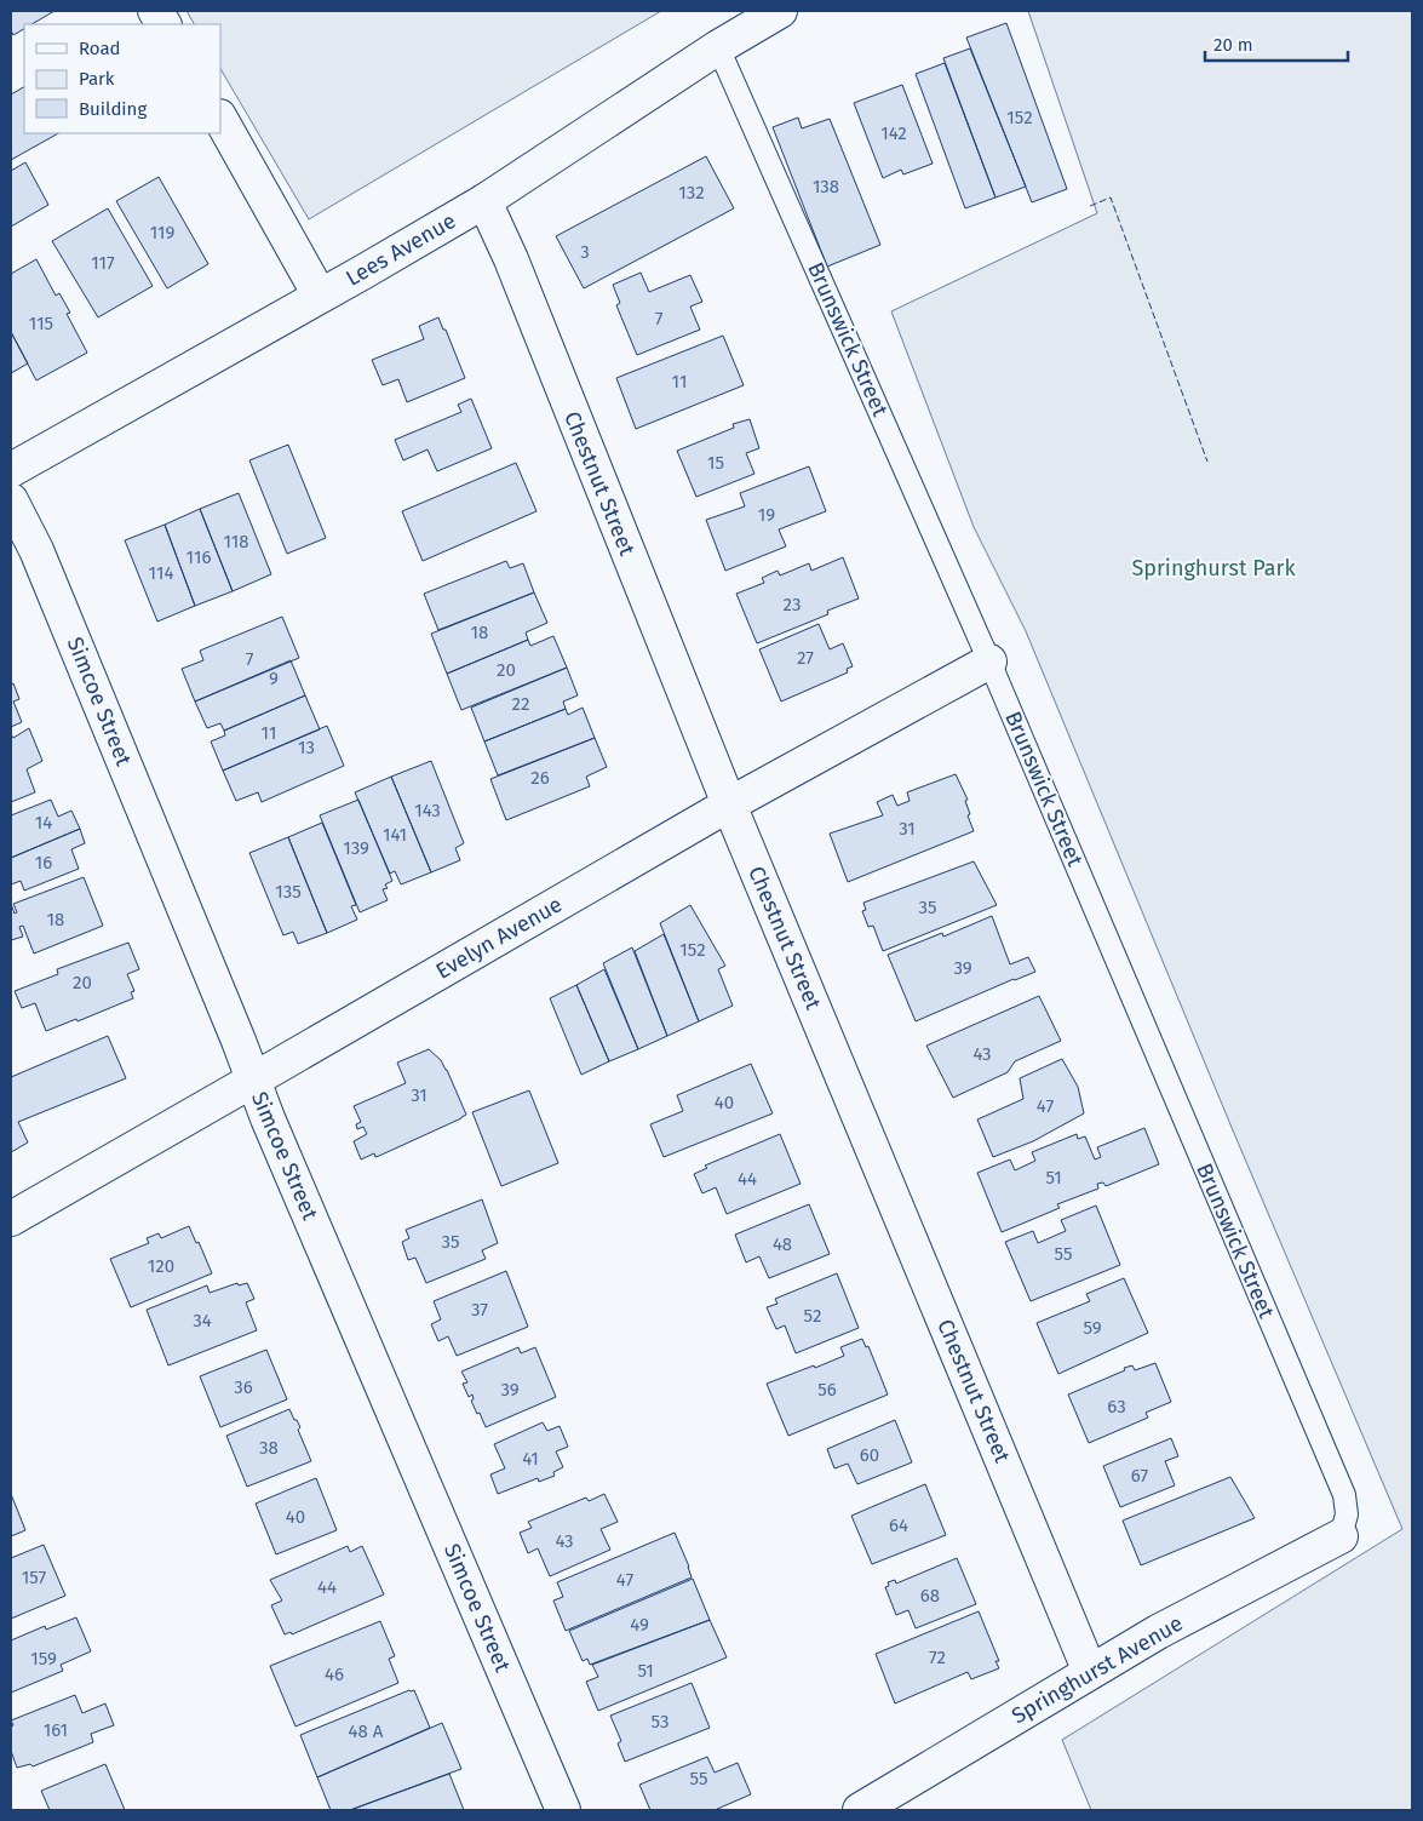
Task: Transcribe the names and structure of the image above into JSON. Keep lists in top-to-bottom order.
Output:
{
  "streets": {
    "main road": [
      "Lees Avenue",
      "Chestnut Street",
      "Simcoe Street",
      "Evelyn Avenue",
      "Springhurst Avenue"
    ],
    "lane": ["Brunswick Street"]
  },
  "crossings": [
    ["Lees Avenue", "Brunswick Street"],
    ["Lees Avenue", "Chestnut Street"],
    ["Brunswick Street", "Evelyn Avenue"],
    ["Brunswick Street", "Springhurst Avenue"],
    ["Chestnut Street", "Evelyn Avenue"],
    ["Chestnut Street", "Springhurst Avenue"],
    ["Simcoe Street", "Evelyn Avenue"]
  ],
  "parks": ["Springhurst Park"],
  "house_numbers": [
    "152",
    "142",
    "138",
    "132",
    "119",
    "3",
    "117",
    "7",
    "115",
    "11",
    "15",
    "19",
    "118",
    "116",
    "114",
    "23",
    "18",
    "27",
    "7",
    "20",
    "9",
    "22",
    "11",
    "13",
    "26",
    "143",
    "14",
    "31",
    "141",
    "139",
    "16",
    "135",
    "35",
    "18",
    "152",
    "39",
    "20",
    "43",
    "31",
    "40",
    "47",
    "51",
    "44",
    "35",
    "48",
    "55",
    "120",
    "37",
    "52",
    "34",
    "59",
    "36",
    "39",
    "56",
    "63",
    "38",
    "60",
    "41",
    "67",
    "40",
    "64",
    "43",
    "157",
    "47",
    "44",
    "68",
    "49",
    "72",
    "159",
    "51",
    "46",
    "53",
    "161",
    "48 A",
    "55"
  ],
  "legend": ["Road", "Park", "Building"],
  "scale_bar": "20 m"
}
